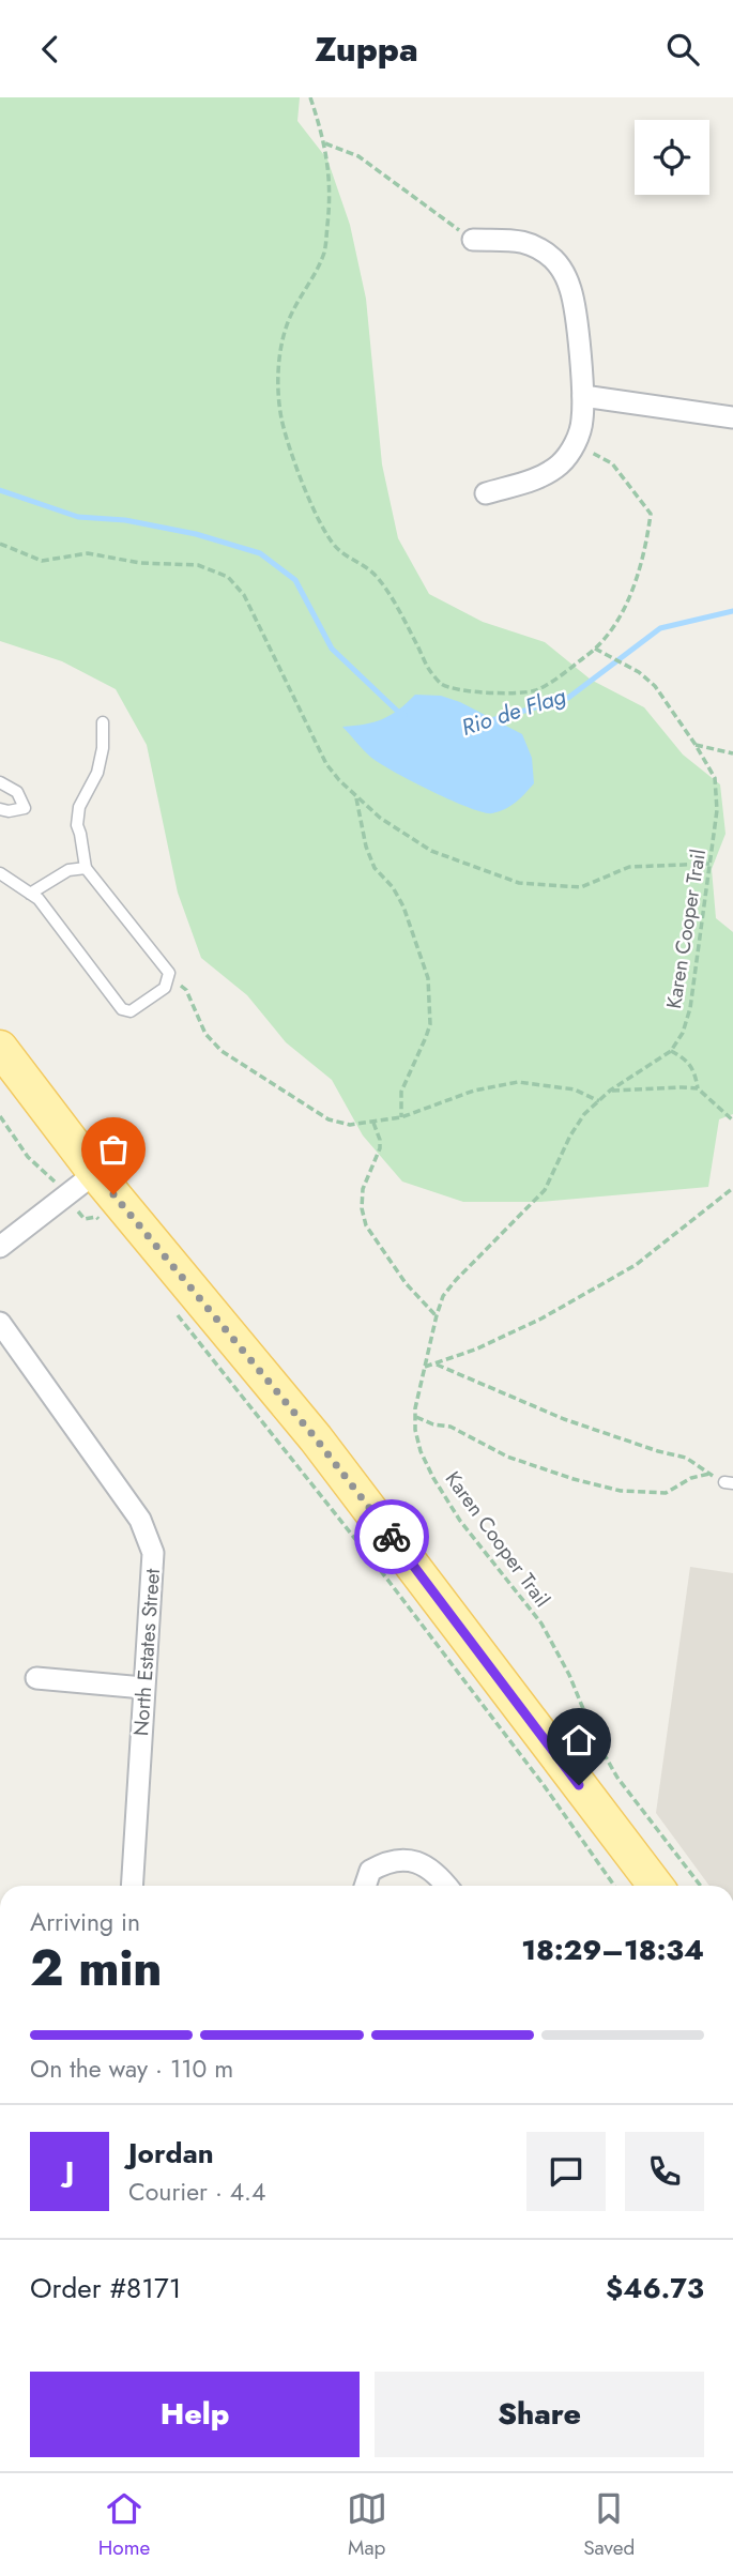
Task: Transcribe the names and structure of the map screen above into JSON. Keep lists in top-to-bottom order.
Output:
{
  "streets": {
    "street": ["North Estates Street"],
    "path": ["Karen Cooper Trail"]
  },
  "water": ["Rio de Flag"],
  "page": {
    "header": "Zuppa",
    "heading": ["2 min", "Arriving in", "18:29–18:34"],
    "panel": [
      "Jordan",
      "Courier · 4.4",
      "Order #8171",
      "$46.73"
    ],
    "bar": "On the way · 110 m",
    "round": "J",
    "buttons": ["Help", "Share"],
    "tabs": ["Home", "Map", "Saved"]
  }
}
